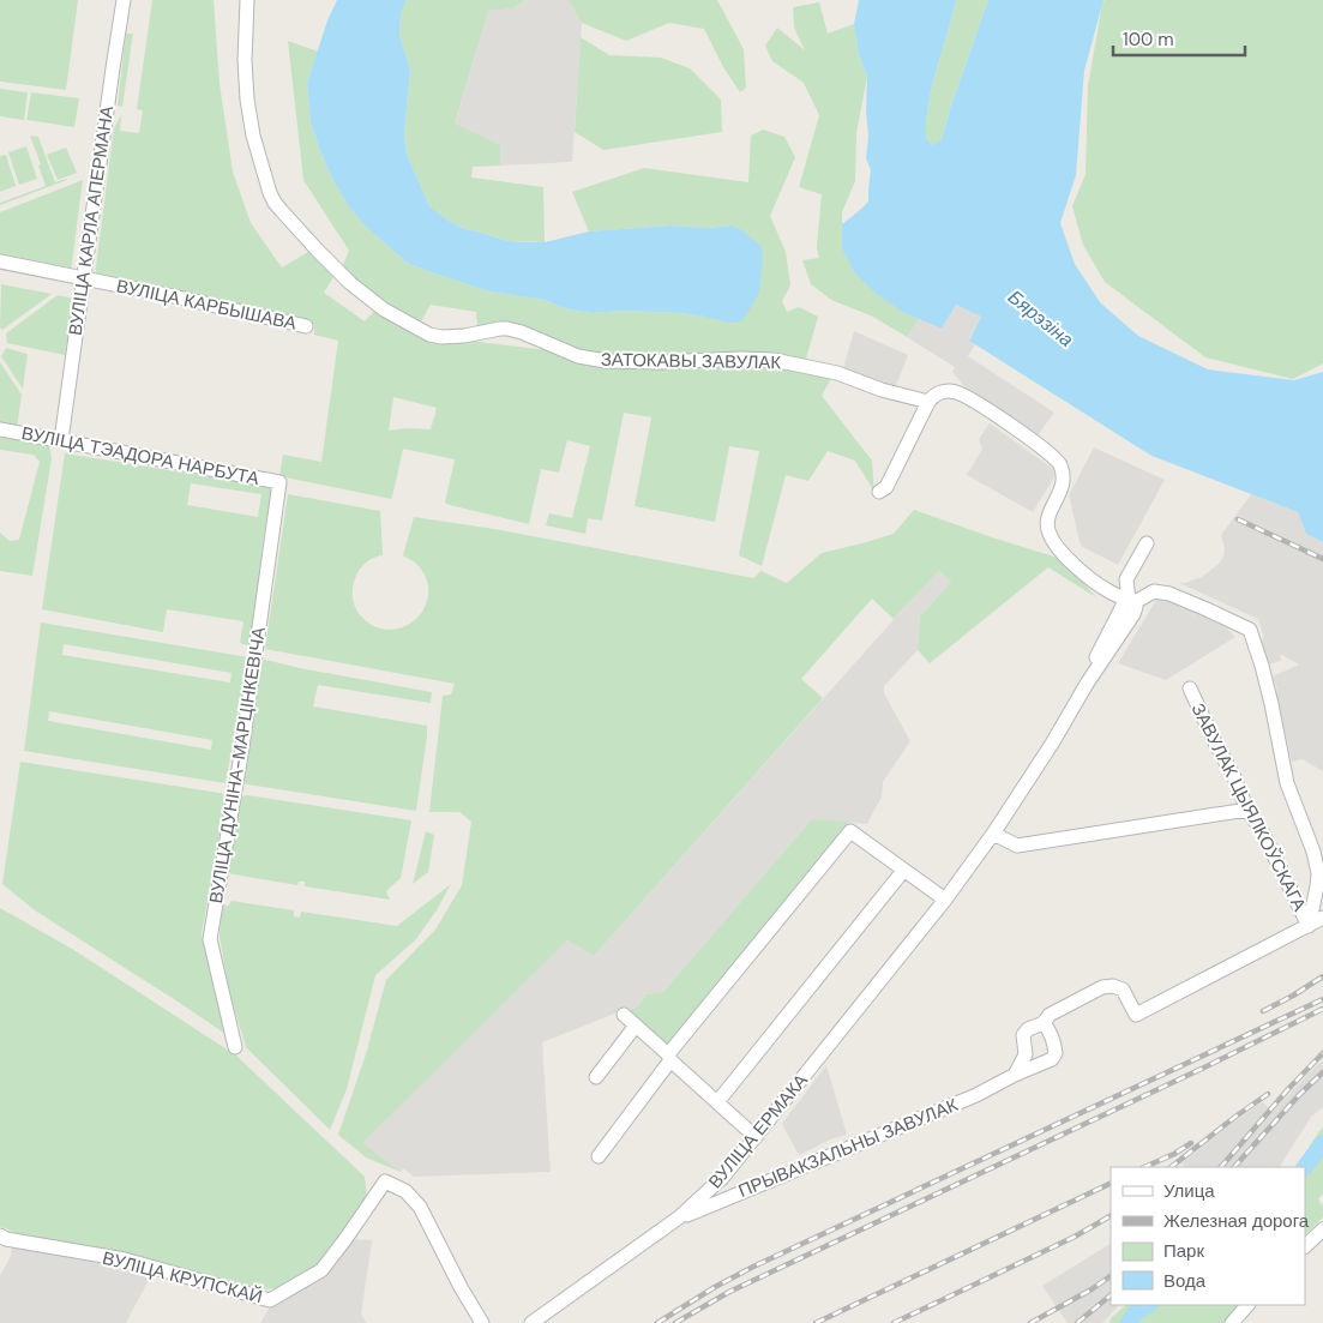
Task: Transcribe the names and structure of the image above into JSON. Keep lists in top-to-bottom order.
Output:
{
  "streets": {
    "street": [
      "ВУЛІЦА КАРЛА АПЕРМАНА",
      "ВУЛІЦА КАРБЫШАВА",
      "ЗАТОКАВЫ ЗАВУЛАК",
      "ВУЛІЦА ТЭАДОРА НАРБУТА",
      "ВУЛІЦА ДУНІНА-МАРЦІНКЕВІЧА",
      "ЗАВУЛАК ЦЫЯЛКОЎСКАГА",
      "ВУЛІЦА ЕРМАКА",
      "ПРЫВАКЗАЛЬНЫ ЗАВУЛАК",
      "ВУЛІЦА КРУПСКАЙ"
    ]
  },
  "crossings": [
    ["ВУЛІЦА КАРЛА АПЕРМАНА", "ВУЛІЦА КАРБЫШАВА"],
    ["ВУЛІЦА КАРЛА АПЕРМАНА", "ВУЛІЦА ТЭАДОРА НАРБУТА"],
    ["ВУЛІЦА ТЭАДОРА НАРБУТА", "ВУЛІЦА ДУНІНА-МАРЦІНКЕВІЧА"],
    ["ЗАВУЛАК ЦЫЯЛКОЎСКАГА", "ВУЛІЦА ЕРМАКА"],
    ["ВУЛІЦА ЕРМАКА", "ПРЫВАКЗАЛЬНЫ ЗАВУЛАК"]
  ],
  "water": ["Бярэзіна"],
  "legend": [
    "Улица",
    "Железная дорога",
    "Парк",
    "Вода"
  ],
  "scale_bar": "100 m"
}
